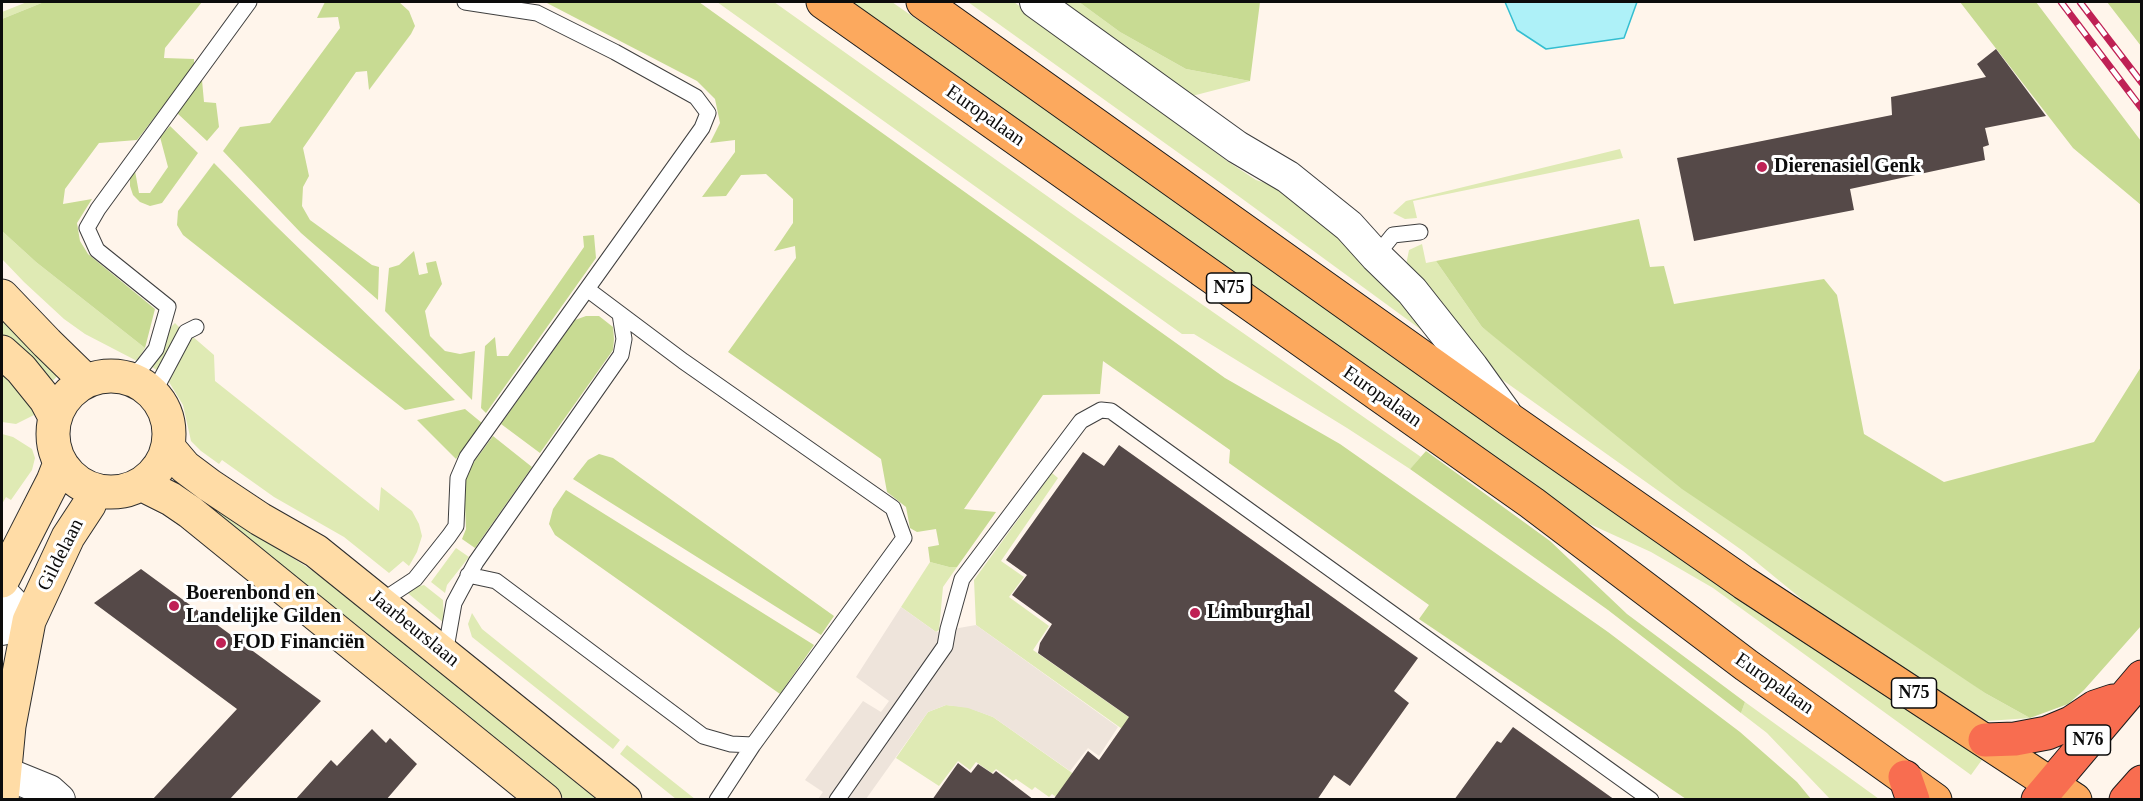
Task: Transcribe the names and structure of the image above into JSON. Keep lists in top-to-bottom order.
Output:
{
  "streets": {
    "highway": ["N76"],
    "main road": [
      "Europalaan",
      "N75",
      "Gildelaan",
      "Jaarbeurslaan"
    ]
  },
  "crossings": [
    ["N75", "N76"],
    ["Gildelaan", "Jaarbeurslaan"]
  ],
  "places": [
    "Dierenasiel Genk",
    "Boerenbond en Landelijke Gilden",
    "Limburghal",
    "FOD Financiën"
  ]
}
